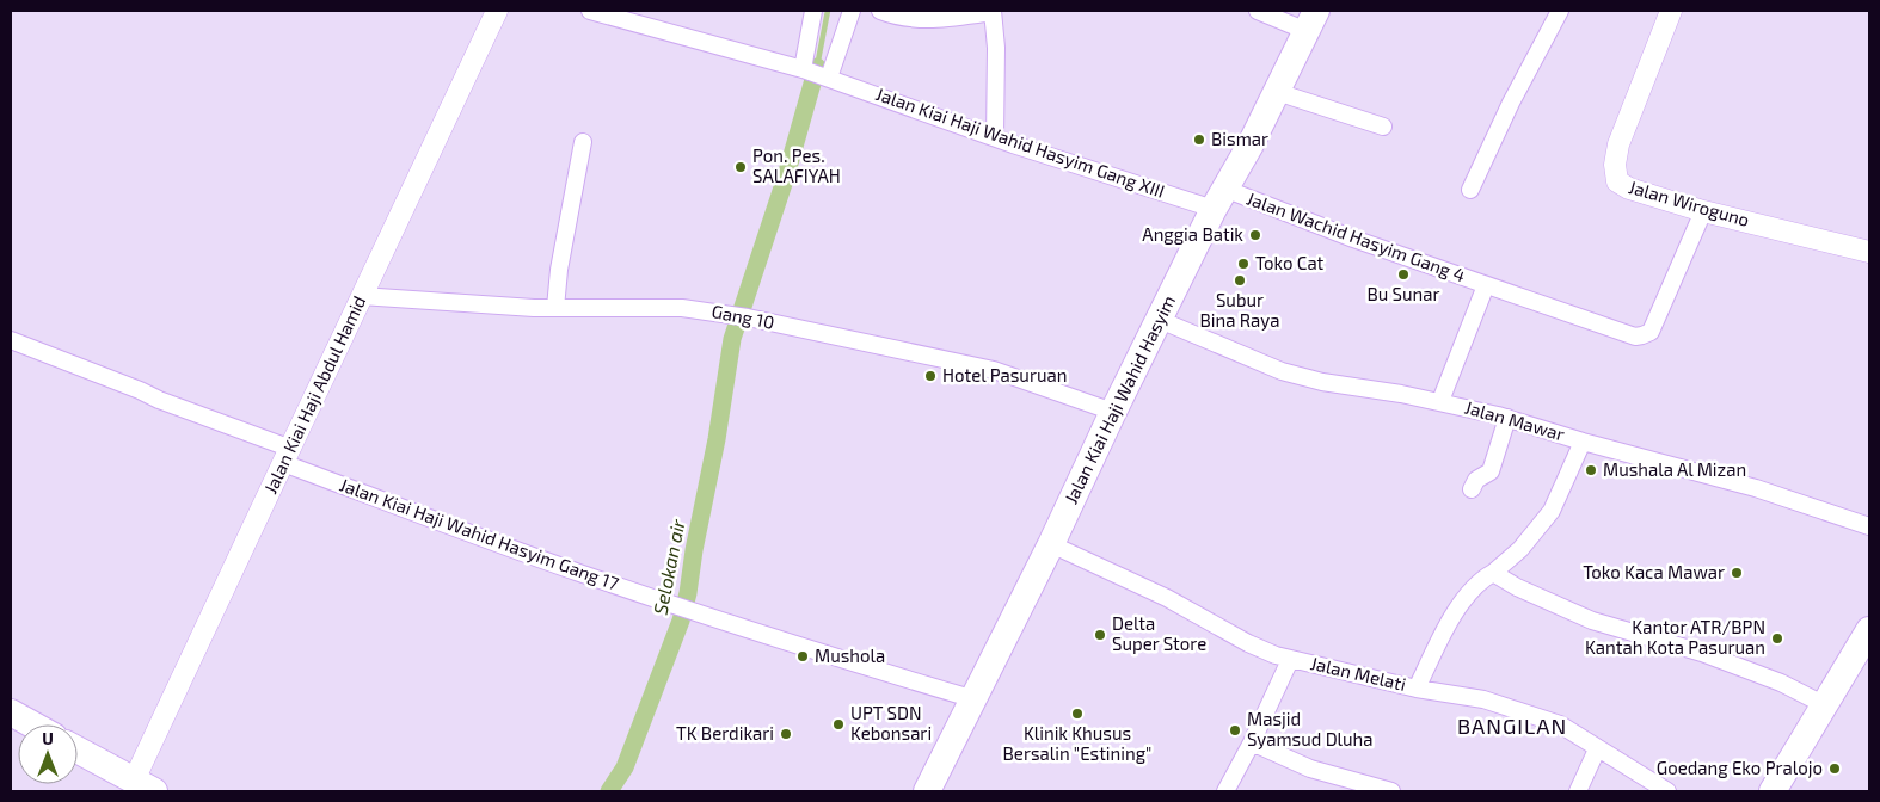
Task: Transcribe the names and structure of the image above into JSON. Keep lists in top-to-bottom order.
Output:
{
  "streets": {
    "main road": ["Jalan Kiai Haji Wahid Hasyim"],
    "street": [
      "Jalan Kiai Haji Wahid Hasyim Gang XIII",
      "Jalan Wiroguno",
      "Jalan Wachid Hasyim Gang 4",
      "Gang 10",
      "Jalan Kiai Haji Abdul Hamid",
      "Jalan Mawar",
      "Jalan Kiai Haji Wahid Hasyim Gang 17",
      "Jalan Melati"
    ]
  },
  "crossings": [
    ["Jalan Kiai Haji Wahid Hasyim Gang XIII", "Jalan Wachid Hasyim Gang 4"],
    ["Jalan Kiai Haji Wahid Hasyim Gang XIII", "Jalan Kiai Haji Wahid Hasyim"],
    ["Jalan Wiroguno", "Jalan Wachid Hasyim Gang 4"],
    ["Jalan Wachid Hasyim Gang 4", "Jalan Kiai Haji Wahid Hasyim"],
    ["Gang 10", "Jalan Kiai Haji Abdul Hamid"],
    ["Gang 10", "Jalan Kiai Haji Wahid Hasyim"],
    ["Jalan Kiai Haji Abdul Hamid", "Jalan Kiai Haji Wahid Hasyim Gang 17"],
    ["Jalan Kiai Haji Wahid Hasyim", "Jalan Mawar"],
    ["Jalan Kiai Haji Wahid Hasyim", "Jalan Kiai Haji Wahid Hasyim Gang 17"],
    ["Jalan Kiai Haji Wahid Hasyim", "Jalan Melati"]
  ],
  "districts": ["BANGILAN"],
  "water": ["Selokan air"],
  "places": [
    "Bismar",
    "Pon. Pes. SALAFIYAH",
    "Anggia Batik",
    "Toko Cat",
    "Bu Sunar",
    "Subur Bina Raya",
    "Hotel Pasuruan",
    "Mushala Al Mizan",
    "Toko Kaca Mawar",
    "Delta Super Store",
    "Kantor ATR/BPN Kantah Kota Pasuruan",
    "Mushola",
    "Klinik Khusus Bersalin \"Estining\"",
    "UPT SDN Kebonsari",
    "Masjid Syamsud Dluha",
    "TK Berdikari",
    "Goedang Eko Pralojo"
  ],
  "north": "top"
}
